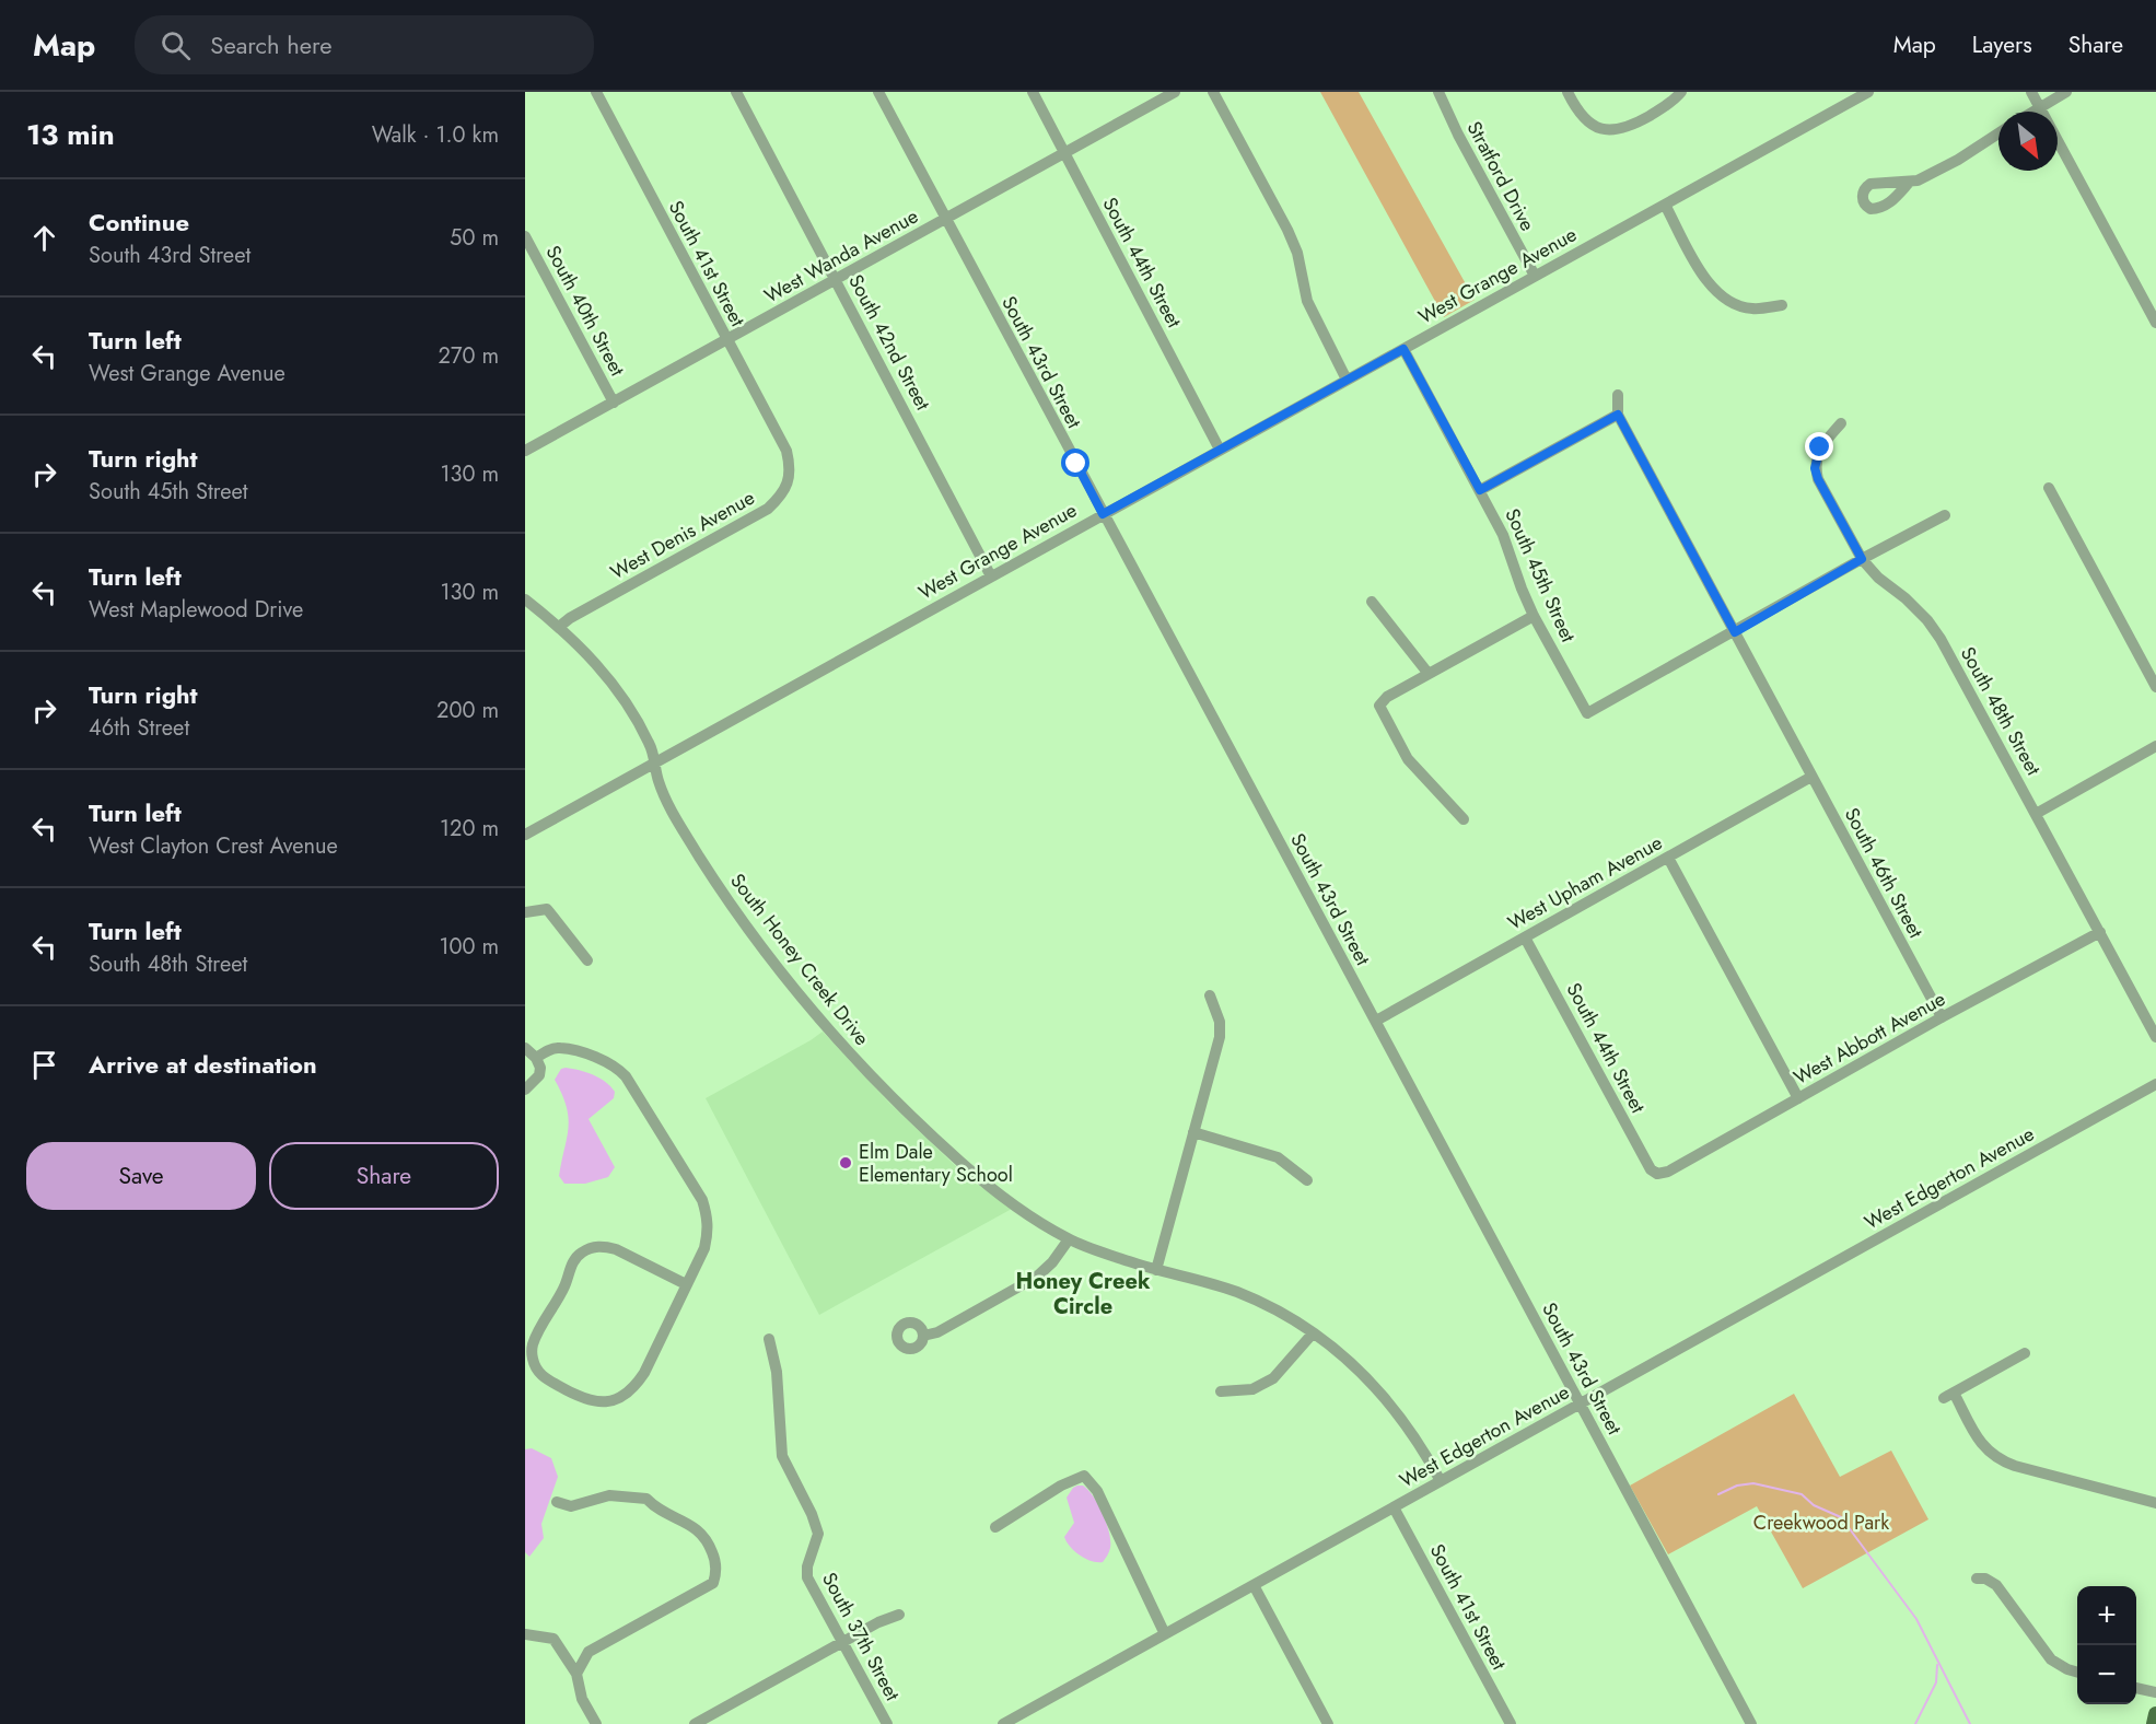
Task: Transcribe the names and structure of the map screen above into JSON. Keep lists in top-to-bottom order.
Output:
{
  "streets": {
    "street": [
      "Stratford Drive",
      "West Wanda Avenue",
      "South 44th Street",
      "South 41st Street",
      "West Grange Avenue",
      "South 40th Street",
      "South 42nd Street",
      "South 43rd Street",
      "West Denis Avenue",
      "South 45th Street",
      "South 48th Street",
      "South 46th Street",
      "West Upham Avenue",
      "South Honey Creek Drive",
      "West Abbott Avenue",
      "West Edgerton Avenue",
      "South 37th Street"
    ]
  },
  "crossings": [
    ["Stratford Drive", "West Grange Avenue"],
    ["West Wanda Avenue", "South 44th Street"],
    ["West Wanda Avenue", "South 41st Street"],
    ["West Wanda Avenue", "South 40th Street"],
    ["West Wanda Avenue", "South 42nd Street"],
    ["West Wanda Avenue", "South 43rd Street"],
    ["South 44th Street", "West Grange Avenue"],
    ["South 44th Street", "West Upham Avenue"],
    ["South 44th Street", "West Abbott Avenue"],
    ["South 41st Street", "West Denis Avenue"],
    ["South 41st Street", "West Edgerton Avenue"],
    ["West Grange Avenue", "South 42nd Street"],
    ["West Grange Avenue", "South 43rd Street"],
    ["West Grange Avenue", "South 45th Street"],
    ["West Grange Avenue", "South Honey Creek Drive"],
    ["South 43rd Street", "West Upham Avenue"],
    ["South 43rd Street", "West Edgerton Avenue"],
    ["West Denis Avenue", "South Honey Creek Drive"],
    ["South 45th Street", "South 46th Street"],
    ["South 48th Street", "West Abbott Avenue"],
    ["South 46th Street", "West Upham Avenue"],
    ["South 46th Street", "West Abbott Avenue"],
    ["South Honey Creek Drive", "West Edgerton Avenue"]
  ],
  "districts": ["Honey Creek Circle"],
  "parks": ["Creekwood Park"],
  "places": ["Elm Dale Elementary School"],
  "north": "bottom right",
  "page": {
    "header": "Map",
    "search": "Search here",
    "nav": ["Map", "Layers", "Share"],
    "heading": ["13 min", "Walk · 1.0 km"],
    "list": [
      ["Continue", "South 43rd Street", "50 m"],
      ["Turn left", "West Grange Avenue", "270 m"],
      ["Turn right", "South 45th Street", "130 m"],
      ["Turn left", "West Maplewood Drive", "130 m"],
      ["Turn right", "46th Street", "200 m"],
      ["Turn left", "West Clayton Crest Avenue", "120 m"],
      ["Turn left", "South 48th Street", "100 m"],
      "Arrive at destination"
    ],
    "buttons": ["Save", "Share"],
    "map_buttons": ["+", "−"]
  }
}
